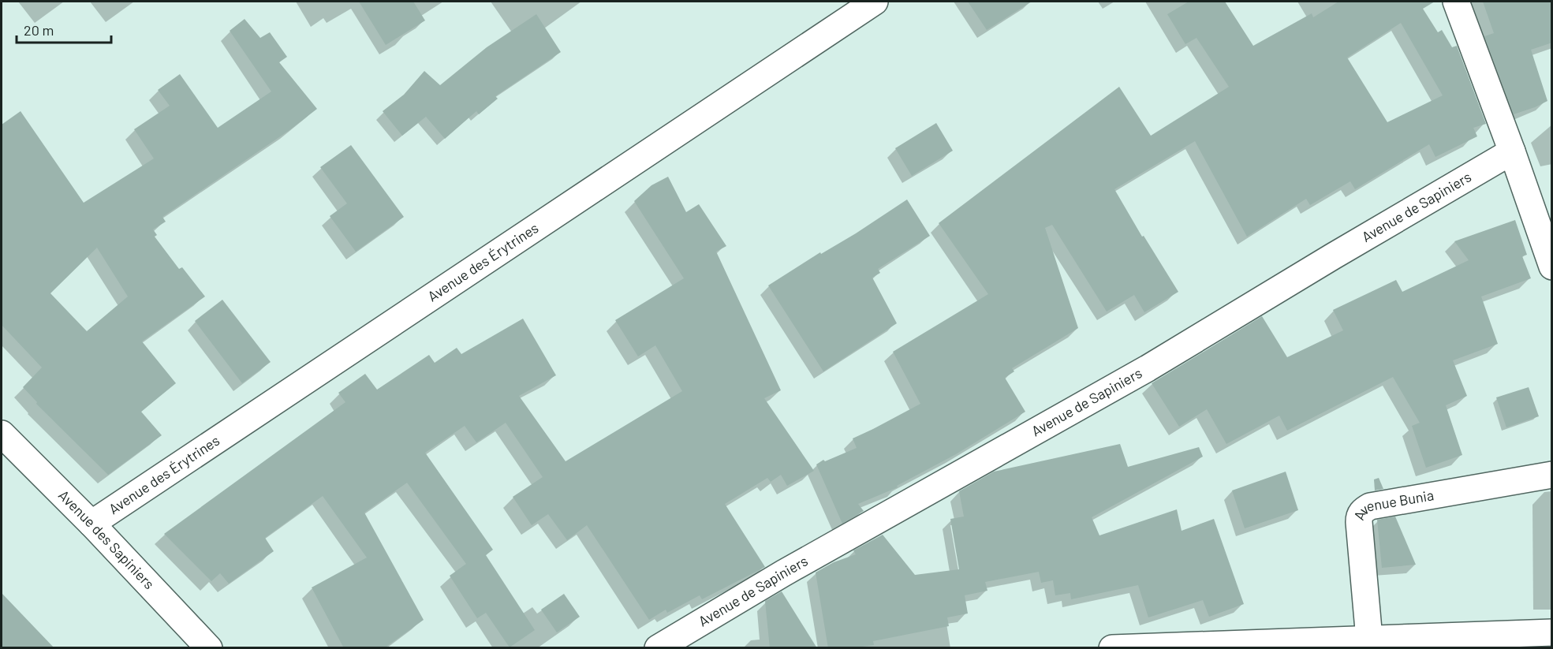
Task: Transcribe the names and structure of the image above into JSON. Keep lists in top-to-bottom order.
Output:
{
  "streets": {
    "street": [
      "Avenue de Sapiniers",
      "Avenue des Érytrines",
      "Avenue Bunia",
      "Avenue des Sapiniers"
    ]
  },
  "crossings": [
    ["Avenue des Érytrines", "Avenue des Sapiniers"]
  ],
  "scale_bar": "20 m"
}
